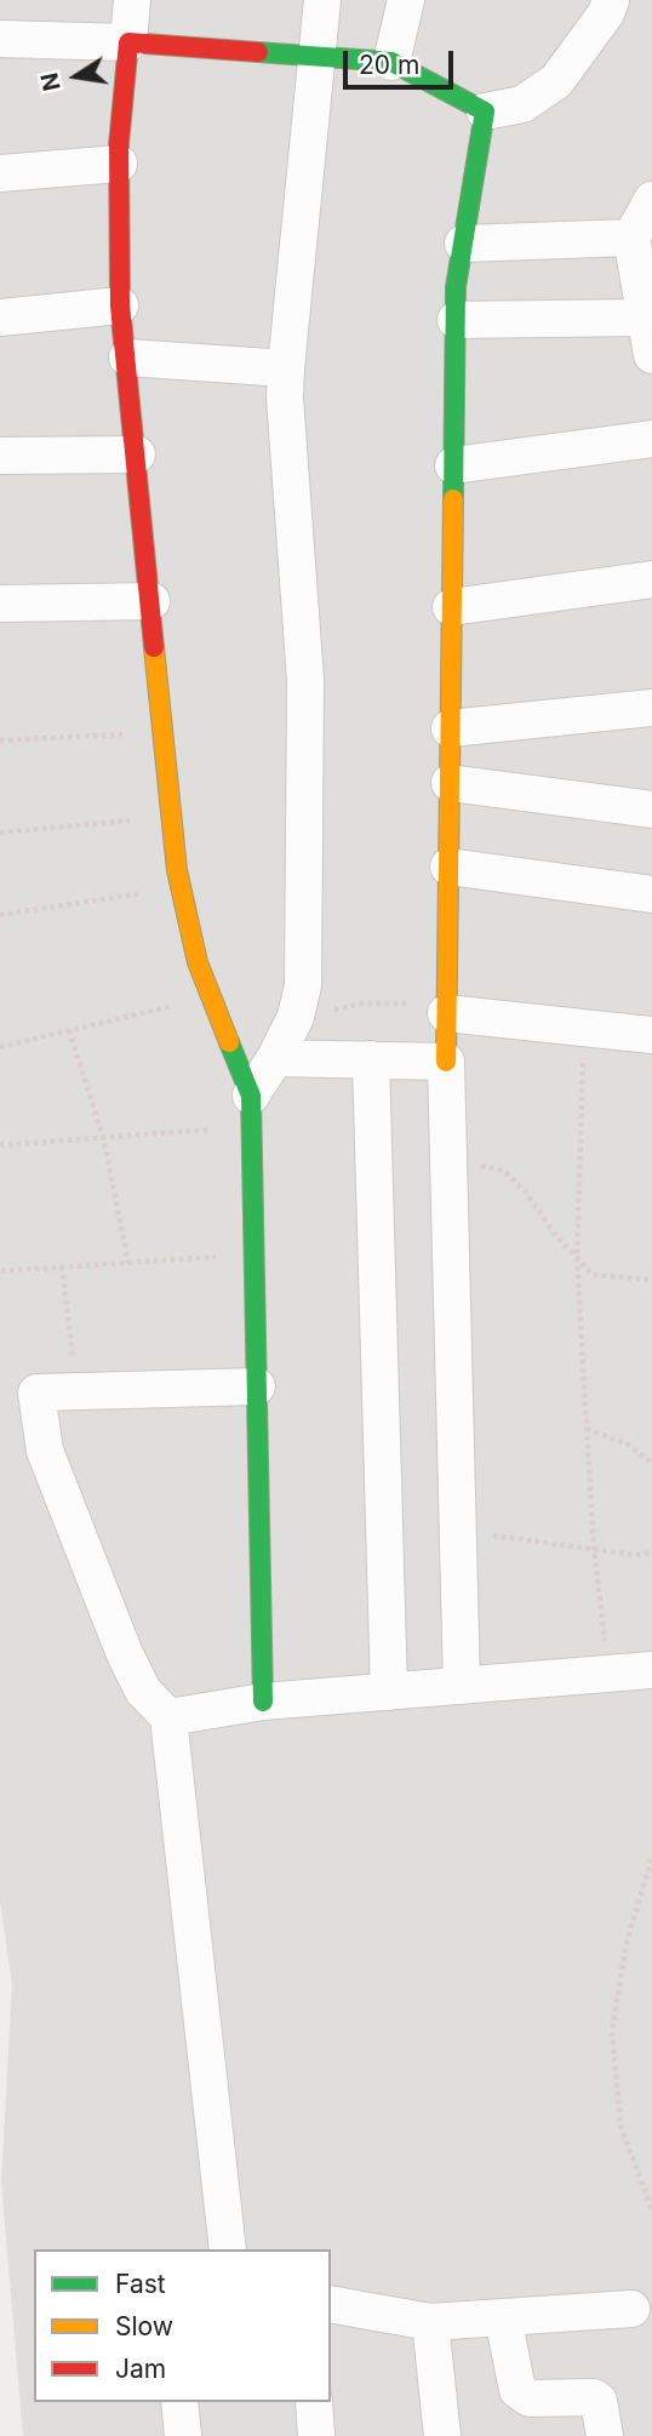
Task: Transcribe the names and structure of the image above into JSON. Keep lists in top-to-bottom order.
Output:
{
  "legend": ["Fast", "Slow", "Jam"],
  "scale_bar": "20 m",
  "north": "left"
}
